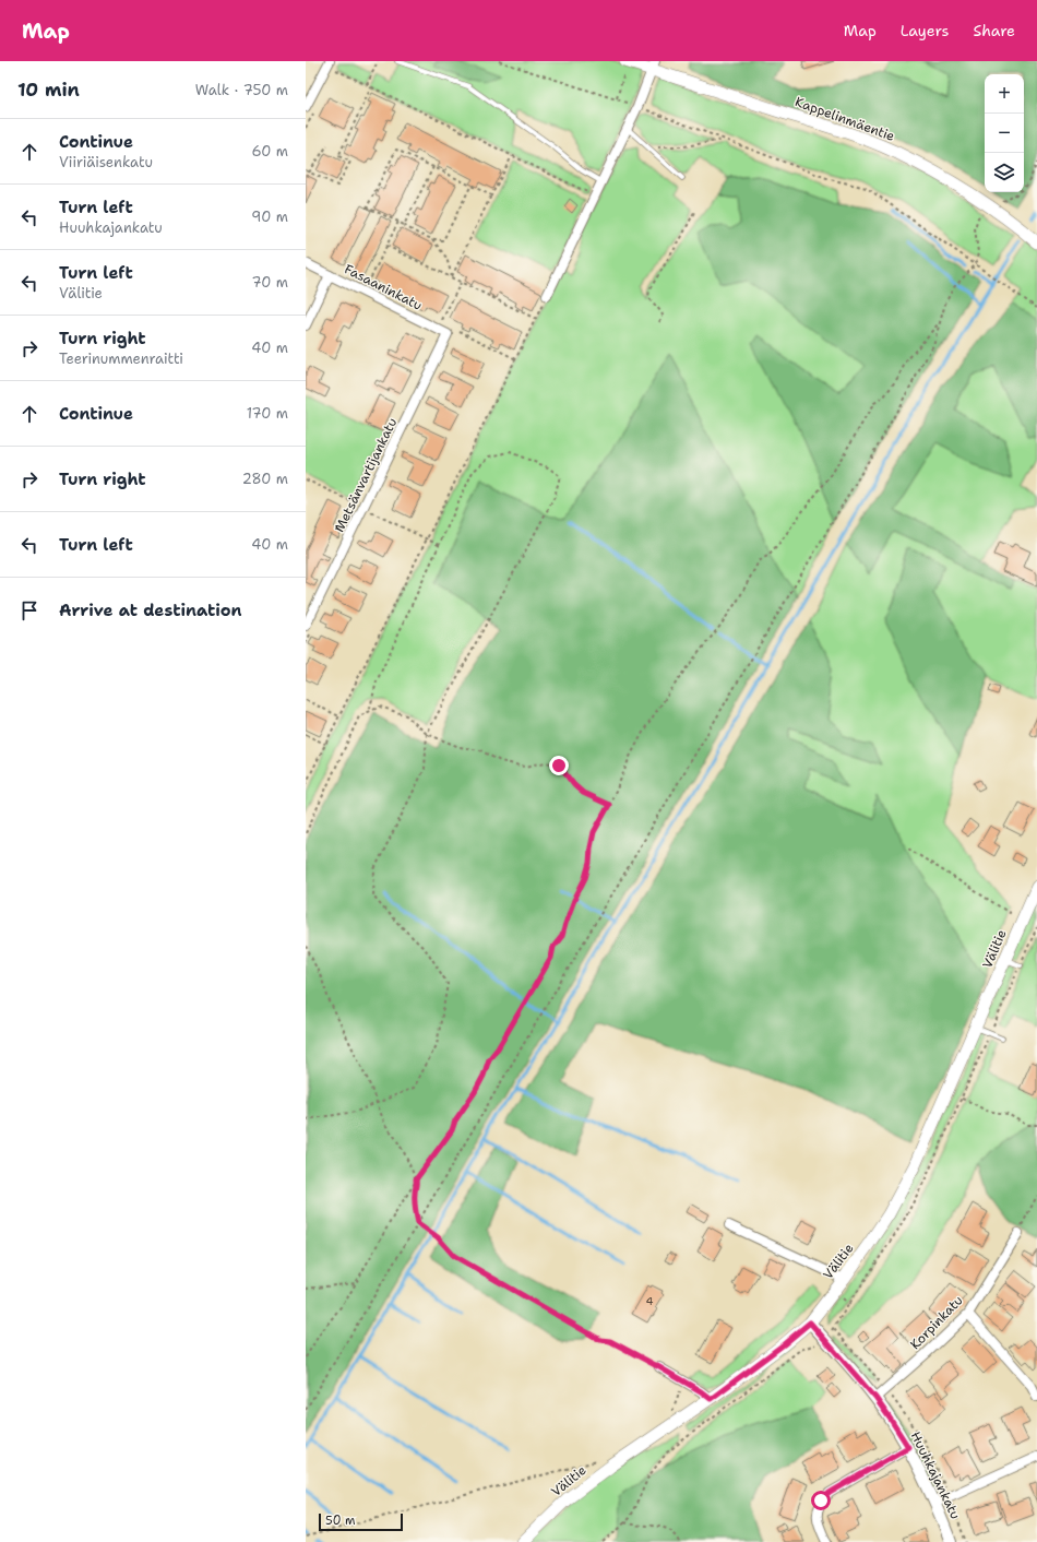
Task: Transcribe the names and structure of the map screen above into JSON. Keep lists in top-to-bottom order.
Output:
{
  "streets": {
    "main road": ["Kappelinmäentie", "Välitie"],
    "street": [
      "Fasaaninkatu",
      "Metsänvartijankatu",
      "Korpinkatu",
      "Huuhkajankatu"
    ]
  },
  "crossings": [
    ["Fasaaninkatu", "Metsänvartijankatu"],
    ["Välitie", "Huuhkajankatu"],
    ["Korpinkatu", "Huuhkajankatu"]
  ],
  "house_numbers": ["4"],
  "scale_bar": "50 m",
  "page": {
    "header": "Map",
    "nav": ["Map", "Layers", "Share"],
    "heading": ["10 min", "Walk · 750 m"],
    "map_buttons": ["+", "−"],
    "list": [
      ["Continue", "Viiriäisenkatu", "60 m"],
      ["Turn left", "Huuhkajankatu", "90 m"],
      ["Turn left", "Välitie", "70 m"],
      ["Turn right", "Teerinummenraitti", "40 m"],
      ["Continue", "170 m"],
      ["Turn right", "280 m"],
      ["Turn left", "40 m"],
      "Arrive at destination"
    ],
    "scale": "50 m"
  }
}
